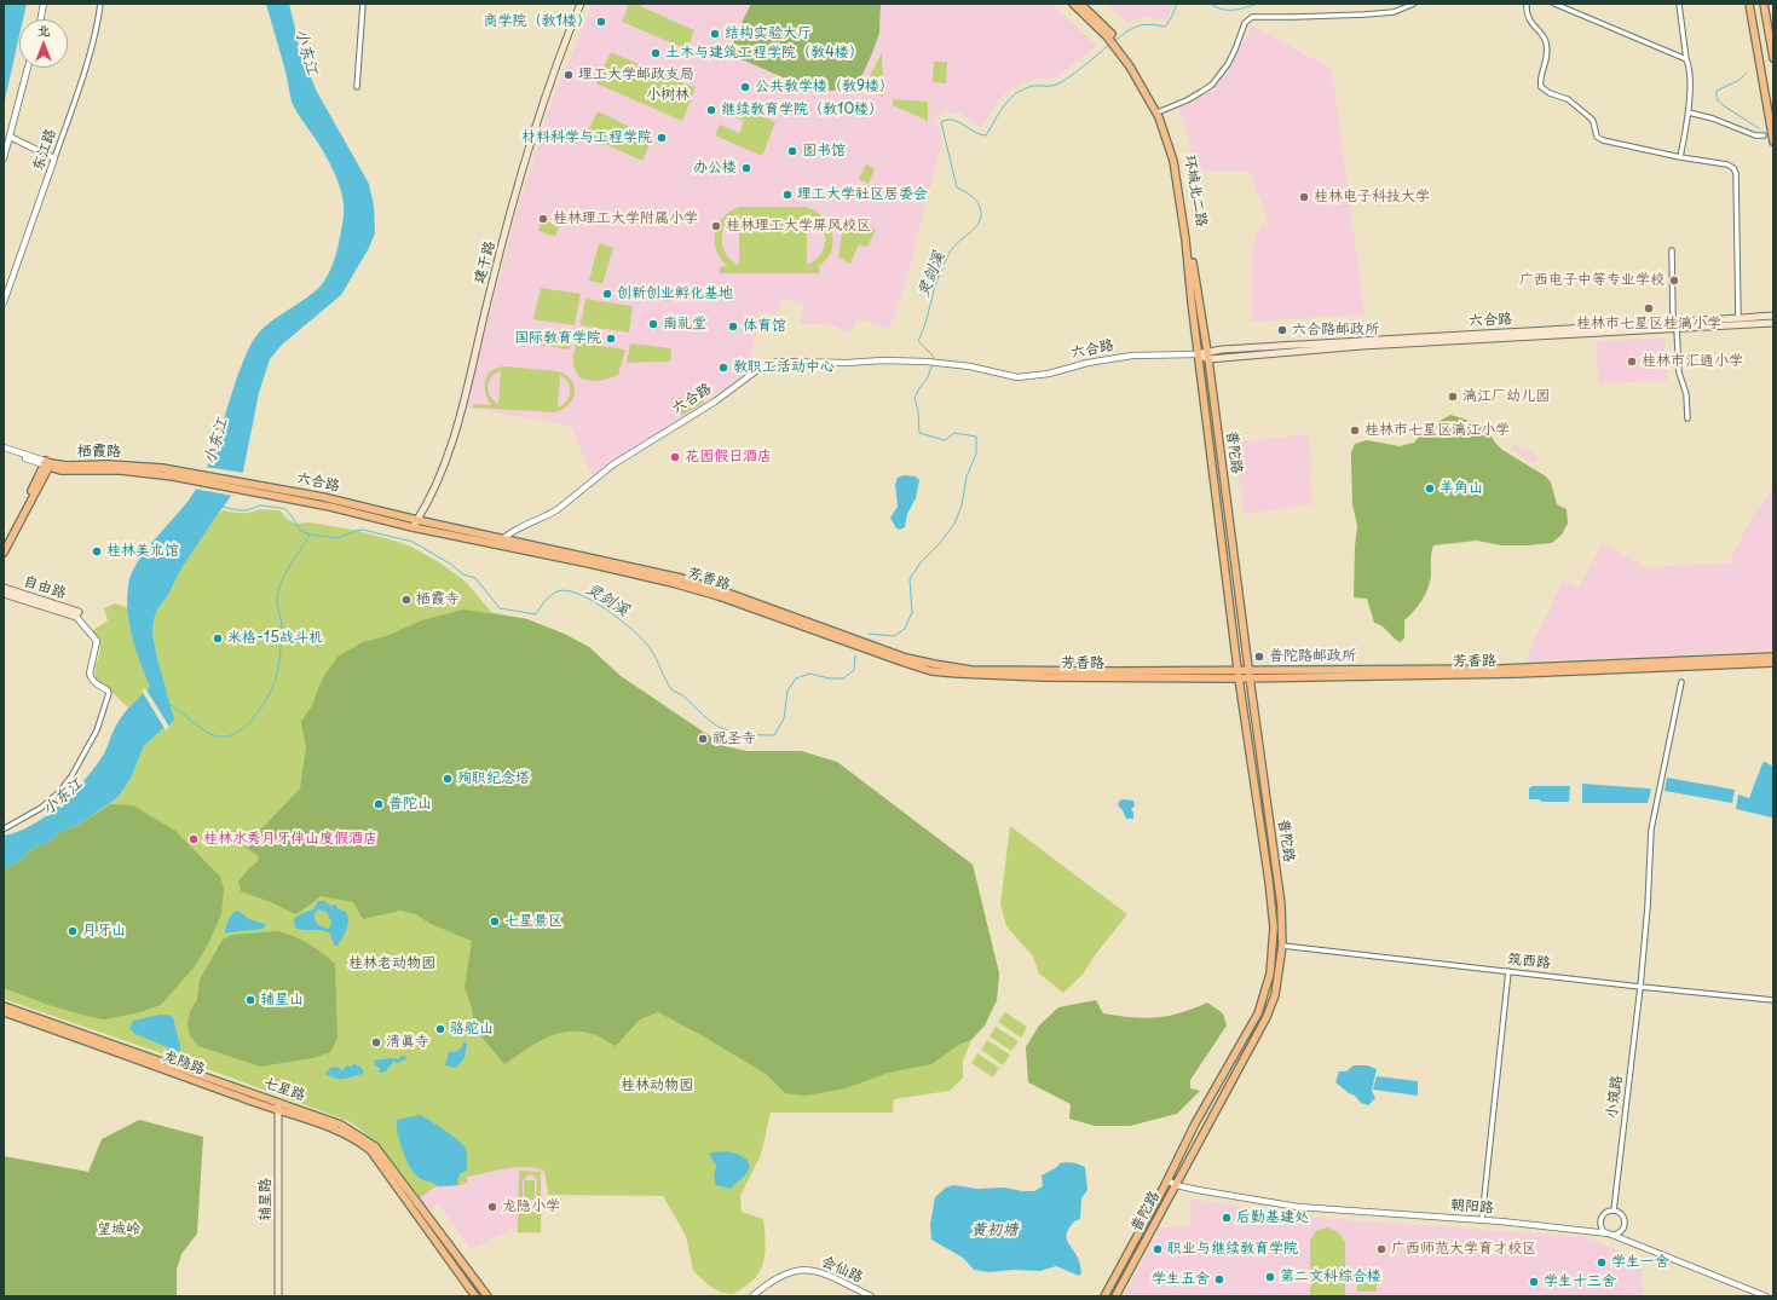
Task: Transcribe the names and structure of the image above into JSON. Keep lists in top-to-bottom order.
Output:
{
  "streets": {
    "main road": [
      "环城北二路",
      "建干路",
      "六合路",
      "栖霞路",
      "普陀路",
      "芳香路",
      "自由路",
      "龙隐路",
      "七星路",
      "辅星路"
    ],
    "street": [
      "东江路",
      "筑西路",
      "小筑路",
      "朝阳路",
      "会仙路"
    ]
  },
  "crossings": [
    ["环城北二路", "六合路"],
    ["环城北二路", "普陀路"],
    ["建干路", "六合路"],
    ["建干路", "芳香路"],
    ["六合路", "栖霞路"],
    ["六合路", "普陀路"],
    ["六合路", "芳香路"],
    ["普陀路", "芳香路"],
    ["普陀路", "筑西路"],
    ["普陀路", "朝阳路"],
    ["筑西路", "小筑路"],
    ["龙隐路", "辅星路"],
    ["七星路", "辅星路"],
    ["小筑路", "朝阳路"]
  ],
  "water": ["小东江", "灵剑溪", "黄初塘"],
  "parks": [
    "小树林",
    "桂林老动物园",
    "桂林动物园",
    "望城岭"
  ],
  "places": [
    "商学院（教1楼）",
    "结构实验大厅",
    "土木与建筑工程学院（教4楼）",
    "理工大学邮政支局",
    "公共教学楼（教9楼）",
    "继续教育学院（教10楼）",
    "材料科学与工程学院",
    "图书馆",
    "办公楼",
    "理工大学社区居委会",
    "桂林电子科技大学",
    "桂林理工大学附属小学",
    "桂林理工大学屏风校区",
    "广西电子中等专业学校",
    "创新创业孵化基地",
    "桂林市七星区桂漓小学",
    "南礼堂",
    "体育馆",
    "六合路邮政所",
    "国际教育学院",
    "桂林市汇通小学",
    "教职工活动中心",
    "漓江厂幼儿园",
    "桂林市七星区漓江小学",
    "花园假日酒店",
    "羊角山",
    "桂林美术馆",
    "栖霞寺",
    "米格-15战斗机",
    "普陀路邮政所",
    "祝圣寺",
    "殉职纪念塔",
    "普陀山",
    "桂林水秀月牙伴山度假酒店",
    "七星景区",
    "月牙山",
    "辅星山",
    "骆驼山",
    "清真寺",
    "龙隐小学",
    "后勤基建处",
    "职业与继续教育学院",
    "广西师范大学育才校区",
    "学生一舍",
    "第二文科综合楼",
    "学生五舍",
    "学生十三舍"
  ],
  "north": "top"
}
